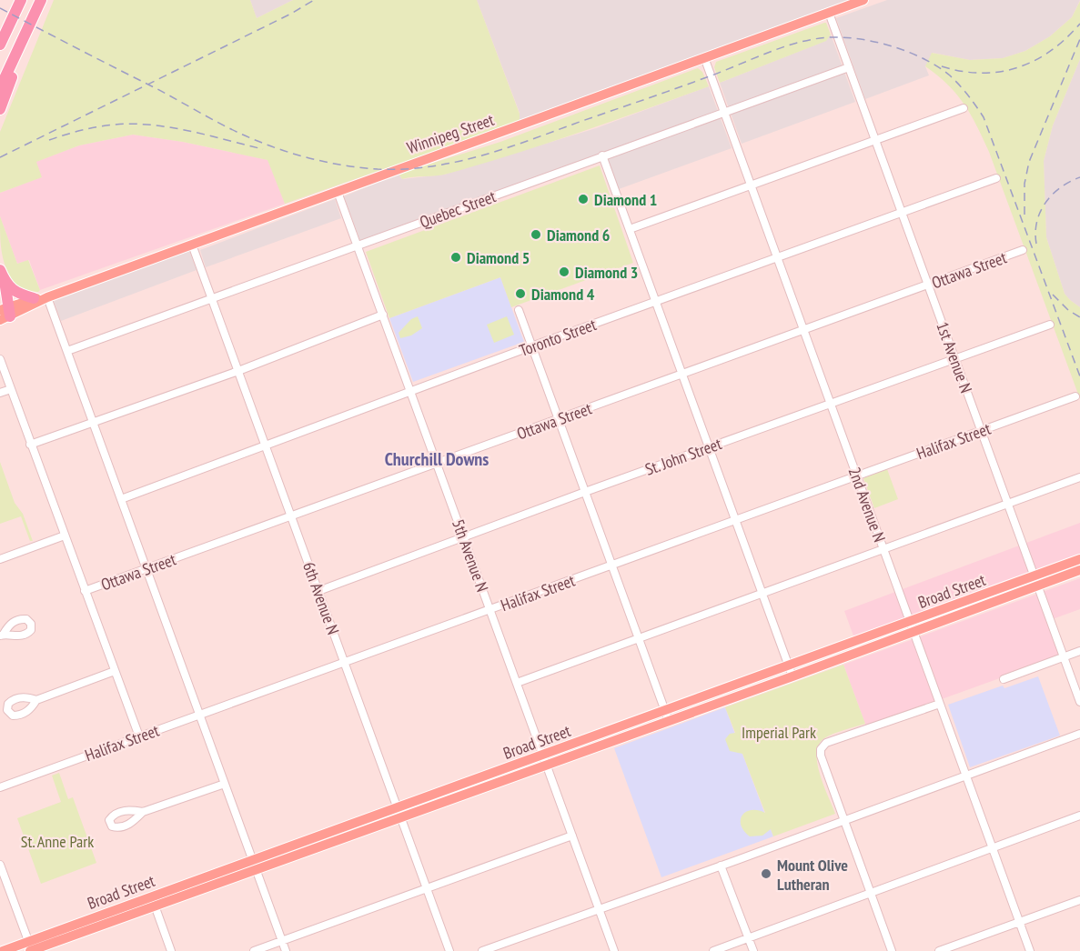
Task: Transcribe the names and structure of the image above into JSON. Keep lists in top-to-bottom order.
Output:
{
  "streets": {
    "main road": ["Winnipeg Street", "Broad Street"],
    "street": [
      "Quebec Street",
      "Ottawa Street",
      "Toronto Street",
      "1st Avenue N",
      "Halifax Street",
      "St. John Street",
      "2nd Avenue N",
      "5th Avenue N",
      "6th Avenue N"
    ]
  },
  "crossings": [
    ["Winnipeg Street", "1st Avenue N"],
    ["Winnipeg Street", "2nd Avenue N"],
    ["Winnipeg Street", "5th Avenue N"],
    ["Winnipeg Street", "6th Avenue N"],
    ["Quebec Street", "1st Avenue N"],
    ["Quebec Street", "2nd Avenue N"],
    ["Quebec Street", "5th Avenue N"],
    ["Quebec Street", "6th Avenue N"],
    ["Ottawa Street", "1st Avenue N"],
    ["Ottawa Street", "2nd Avenue N"],
    ["Ottawa Street", "5th Avenue N"],
    ["Ottawa Street", "6th Avenue N"],
    ["Toronto Street", "1st Avenue N"],
    ["Toronto Street", "2nd Avenue N"],
    ["Toronto Street", "5th Avenue N"],
    ["Toronto Street", "6th Avenue N"],
    ["1st Avenue N", "Halifax Street"],
    ["1st Avenue N", "St. John Street"],
    ["1st Avenue N", "Broad Street"],
    ["Halifax Street", "2nd Avenue N"],
    ["Halifax Street", "5th Avenue N"],
    ["Halifax Street", "6th Avenue N"],
    ["St. John Street", "2nd Avenue N"],
    ["St. John Street", "5th Avenue N"],
    ["St. John Street", "6th Avenue N"],
    ["2nd Avenue N", "Broad Street"],
    ["5th Avenue N", "Broad Street"],
    ["Broad Street", "6th Avenue N"]
  ],
  "districts": ["Churchill Downs"],
  "parks": ["Imperial Park", "St. Anne Park"],
  "places": [
    "Diamond 1",
    "Diamond 6",
    "Diamond 5",
    "Diamond 3",
    "Diamond 4",
    "Mount Olive Lutheran"
  ]
}
